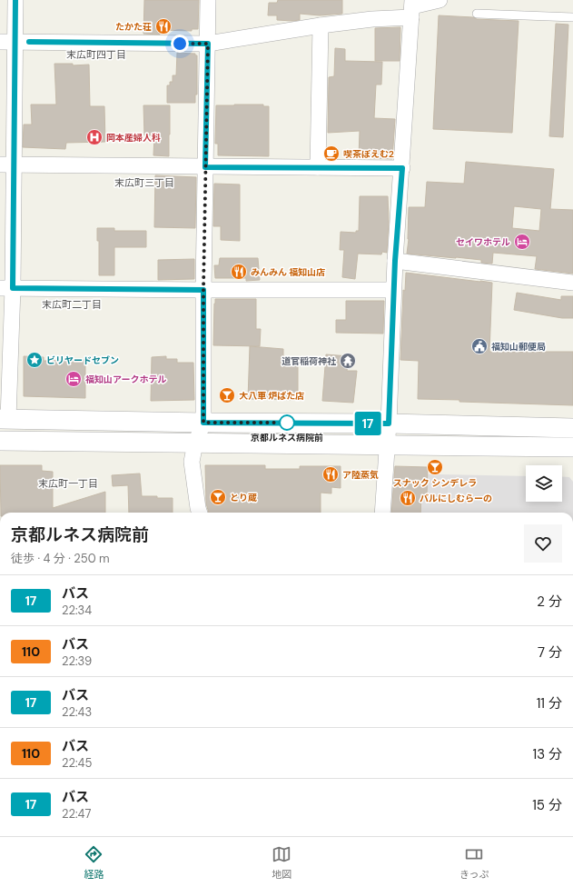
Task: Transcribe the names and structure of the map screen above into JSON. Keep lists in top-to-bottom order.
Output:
{
  "districts": [
    "末広町四丁目",
    "末広町三丁目",
    "末広町二丁目",
    "末広町一丁目"
  ],
  "places": {
    "restaurant": [
      "たかた荘",
      "みんみん 福知山店",
      "ア陸蒸気",
      "バルにしむらーの"
    ],
    "hospital": ["岡本産婦人科"],
    "cafe": ["喫茶ぽえむ2"],
    "hotel": ["セイワホテル", "福知山アークホテル"],
    "public building": ["福知山郵便局"],
    "place": ["ビリヤードセブン"],
    "temple": ["道官稲荷神社"],
    "bar": ["大八車 炉ばた店", "スナック シンデレラ", "とり蔵"],
    "other": ["京都ルネス病院前"]
  },
  "lines": ["bus line 17"],
  "page": {
    "on_map": "17",
    "heading": ["京都ルネス病院前", "徒歩 · 4 分 · 250 m"],
    "list": [
      {
        "mark": "17",
        "name": "バス",
        "note": "22:34",
        "value": "2 分"
      },
      {
        "mark": "110",
        "name": "バス",
        "note": "22:39",
        "value": "7 分"
      },
      {
        "mark": "17",
        "name": "バス",
        "note": "22:43",
        "value": "11 分"
      },
      {
        "mark": "110",
        "name": "バス",
        "note": "22:45",
        "value": "13 分"
      },
      {
        "mark": "17",
        "name": "バス",
        "note": "22:47",
        "value": "15 分"
      }
    ],
    "tabs": ["経路", "地図", "きっぷ"]
  }
}
